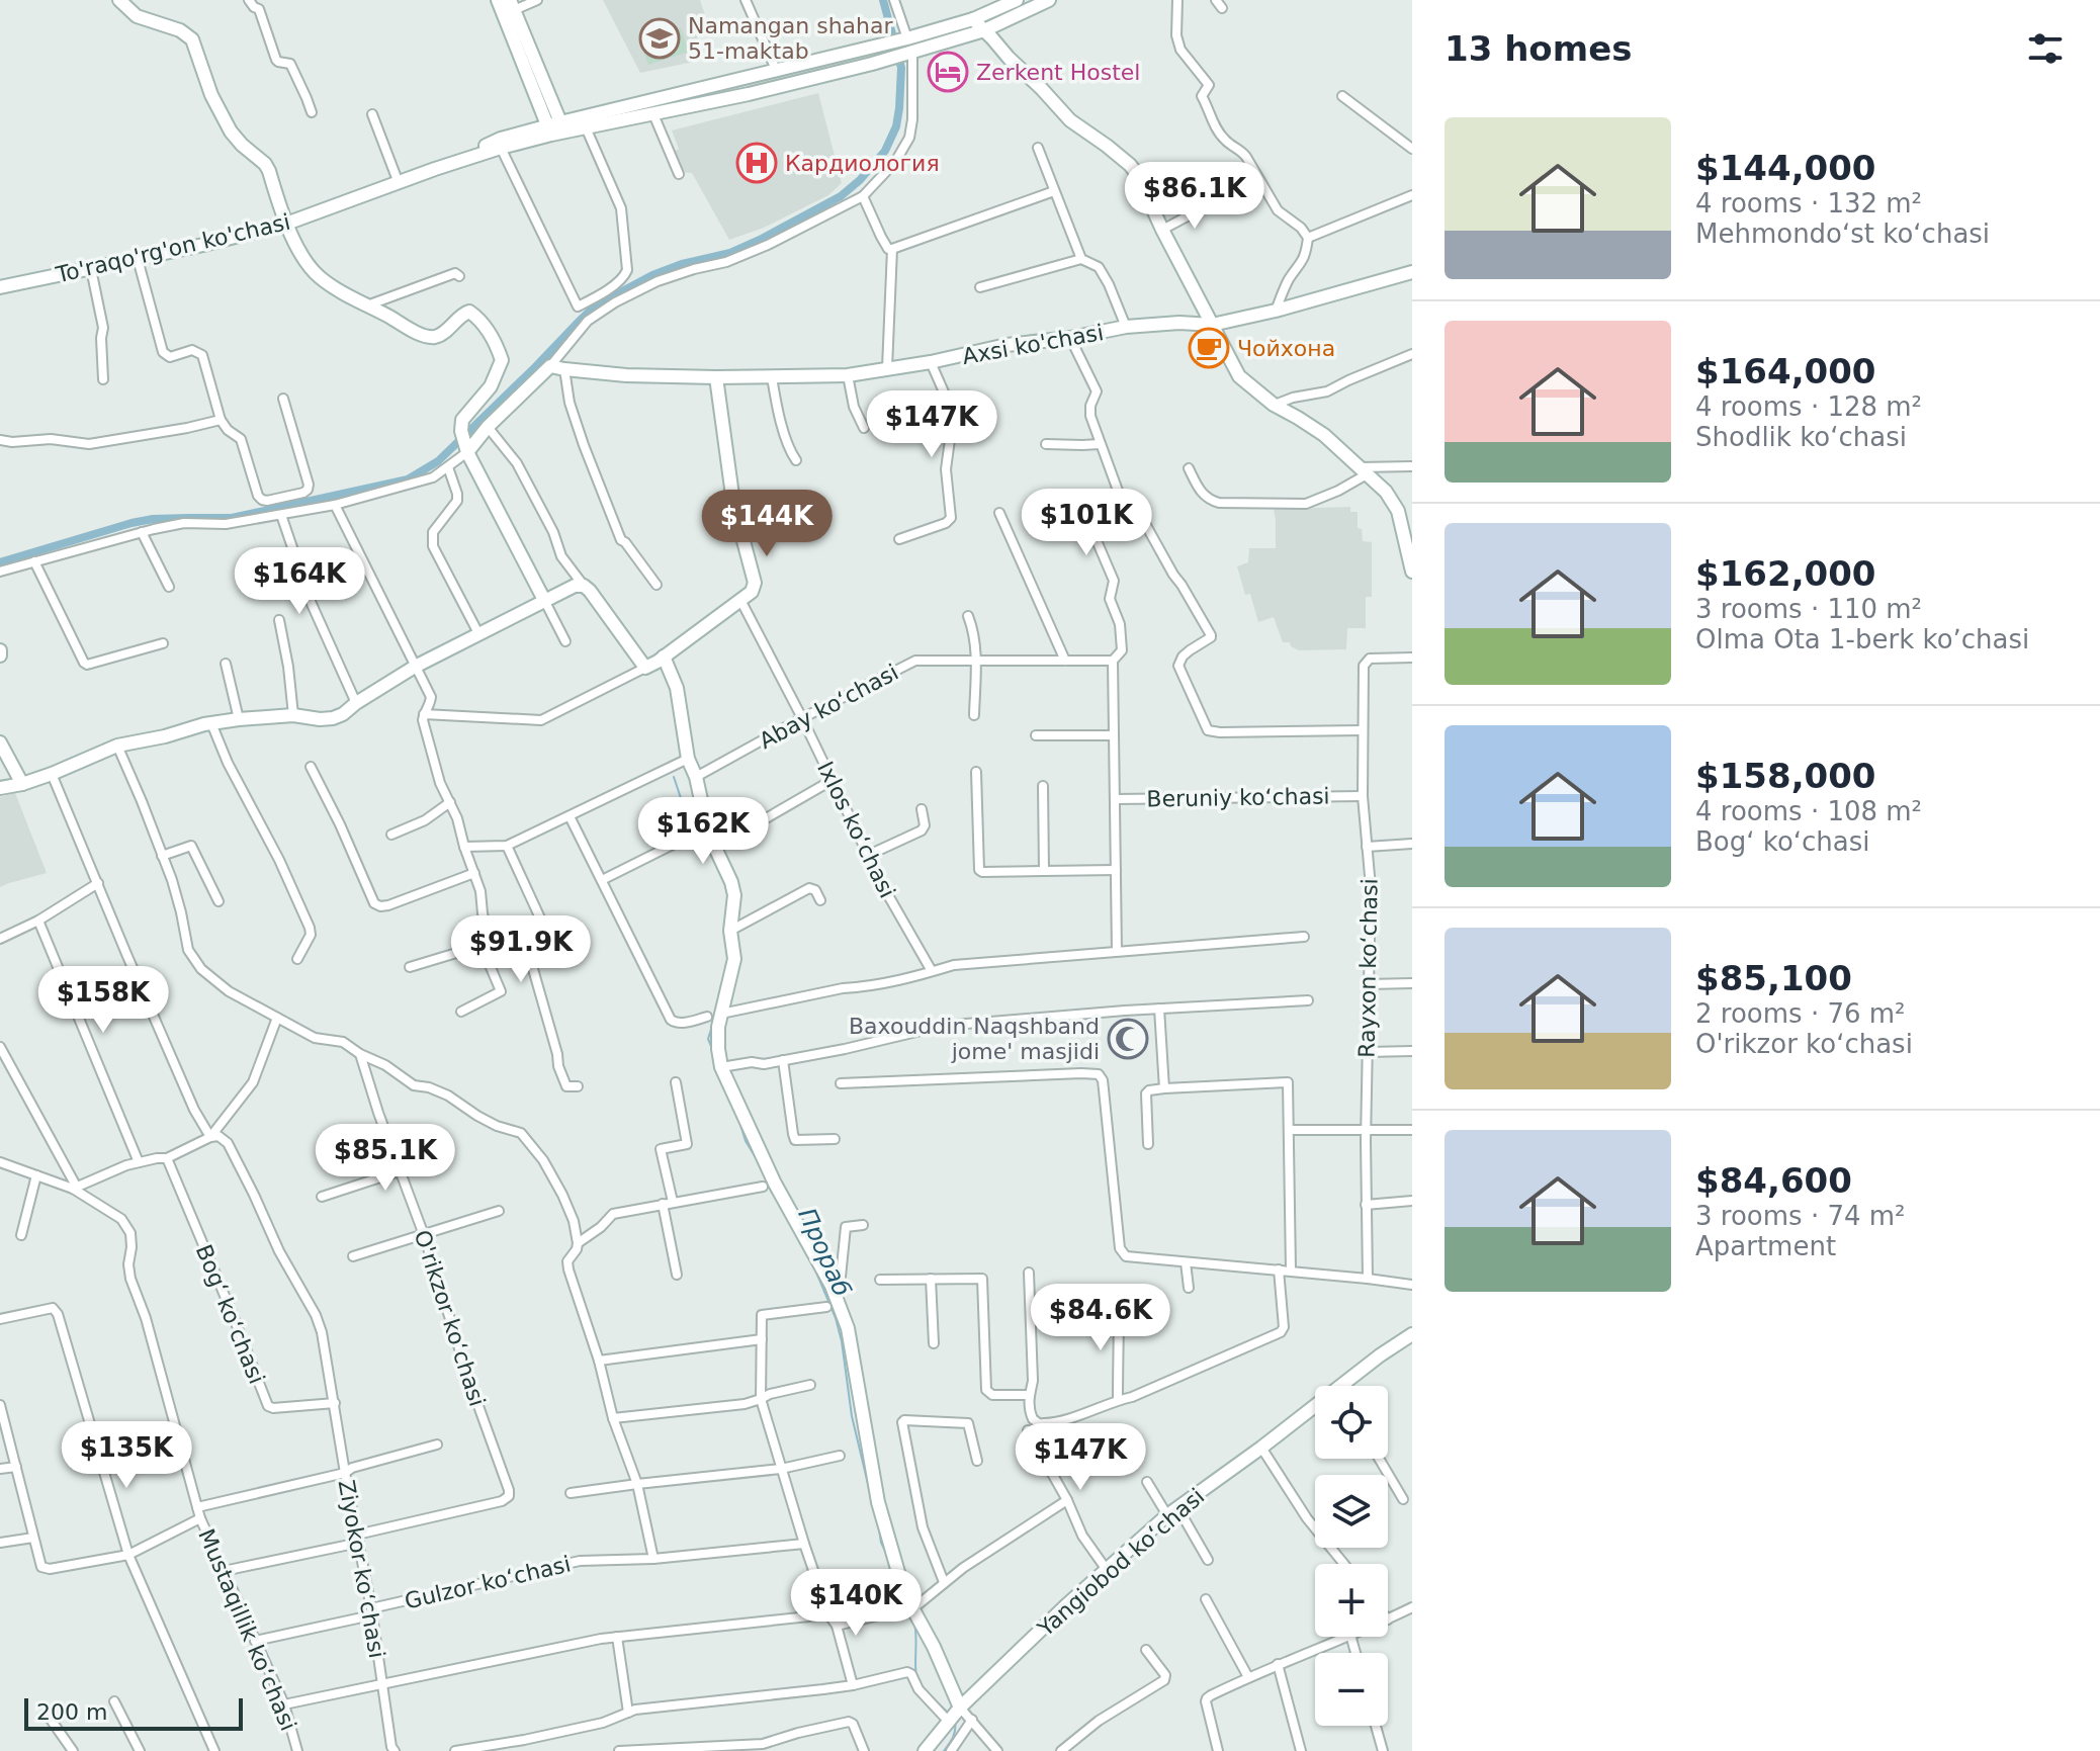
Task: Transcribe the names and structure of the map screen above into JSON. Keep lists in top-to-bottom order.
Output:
{
  "streets": {
    "street": [
      "To'raqo'rg'on ko'chasi",
      "Axsi ko'chasi",
      "Abay koʻchasi",
      "Beruniy koʻchasi",
      "Ixlos koʻchasi",
      "Rayxon koʻchasi",
      "Bogʻ koʻchasi",
      "O'rikzor koʻchasi",
      "Yangiobod koʻchasi",
      "Ziyokor koʻchasi",
      "Gulzor koʻchasi",
      "Mustaqillik koʻchasi"
    ]
  },
  "crossings": [
    ["Abay koʻchasi", "Beruniy koʻchasi"],
    ["Abay koʻchasi", "Ixlos koʻchasi"],
    ["Beruniy koʻchasi", "Rayxon koʻchasi"],
    ["Bogʻ koʻchasi", "Ziyokor koʻchasi"],
    ["O'rikzor koʻchasi", "Ziyokor koʻchasi"],
    ["Ziyokor koʻchasi", "Gulzor koʻchasi"],
    ["Gulzor koʻchasi", "Mustaqillik koʻchasi"]
  ],
  "water": ["Прораб"],
  "places": {
    "school or university": ["Namangan shahar 51-maktab"],
    "hotel": ["Zerkent Hostel"],
    "hospital": ["Кардиология"],
    "cafe": ["Чойхона"],
    "mosque": ["Baxouddin Naqshband jome' masjidi"]
  },
  "scale_bar": "200 m",
  "page": {
    "heading": "13 homes",
    "list": [
      {
        "name": "$144,000",
        "note": "4 rooms · 132 m² · Mehmondoʻst koʻchasi"
      },
      {
        "name": "$164,000",
        "note": "4 rooms · 128 m² · Shodlik ko‘chasi"
      },
      {
        "name": "$162,000",
        "note": "3 rooms · 110 m² · Olma Ota 1-berk koʼchasi"
      },
      {
        "name": "$158,000",
        "note": "4 rooms · 108 m² · Bogʻ koʻchasi"
      },
      {
        "name": "$85,100",
        "note": "2 rooms · 76 m² · O'rikzor koʻchasi"
      },
      {
        "name": "$84,600",
        "note": "3 rooms · 74 m² · Apartment"
      }
    ],
    "price": [
      "$86.1K",
      "$147K",
      "$101K",
      "$144K",
      "$164K",
      "$162K",
      "$91.9K",
      "$158K",
      "$85.1K",
      "$84.6K",
      "$135K",
      "$147K",
      "$140K"
    ],
    "map_buttons": ["+", "−"],
    "scale": "200 m"
  }
}
